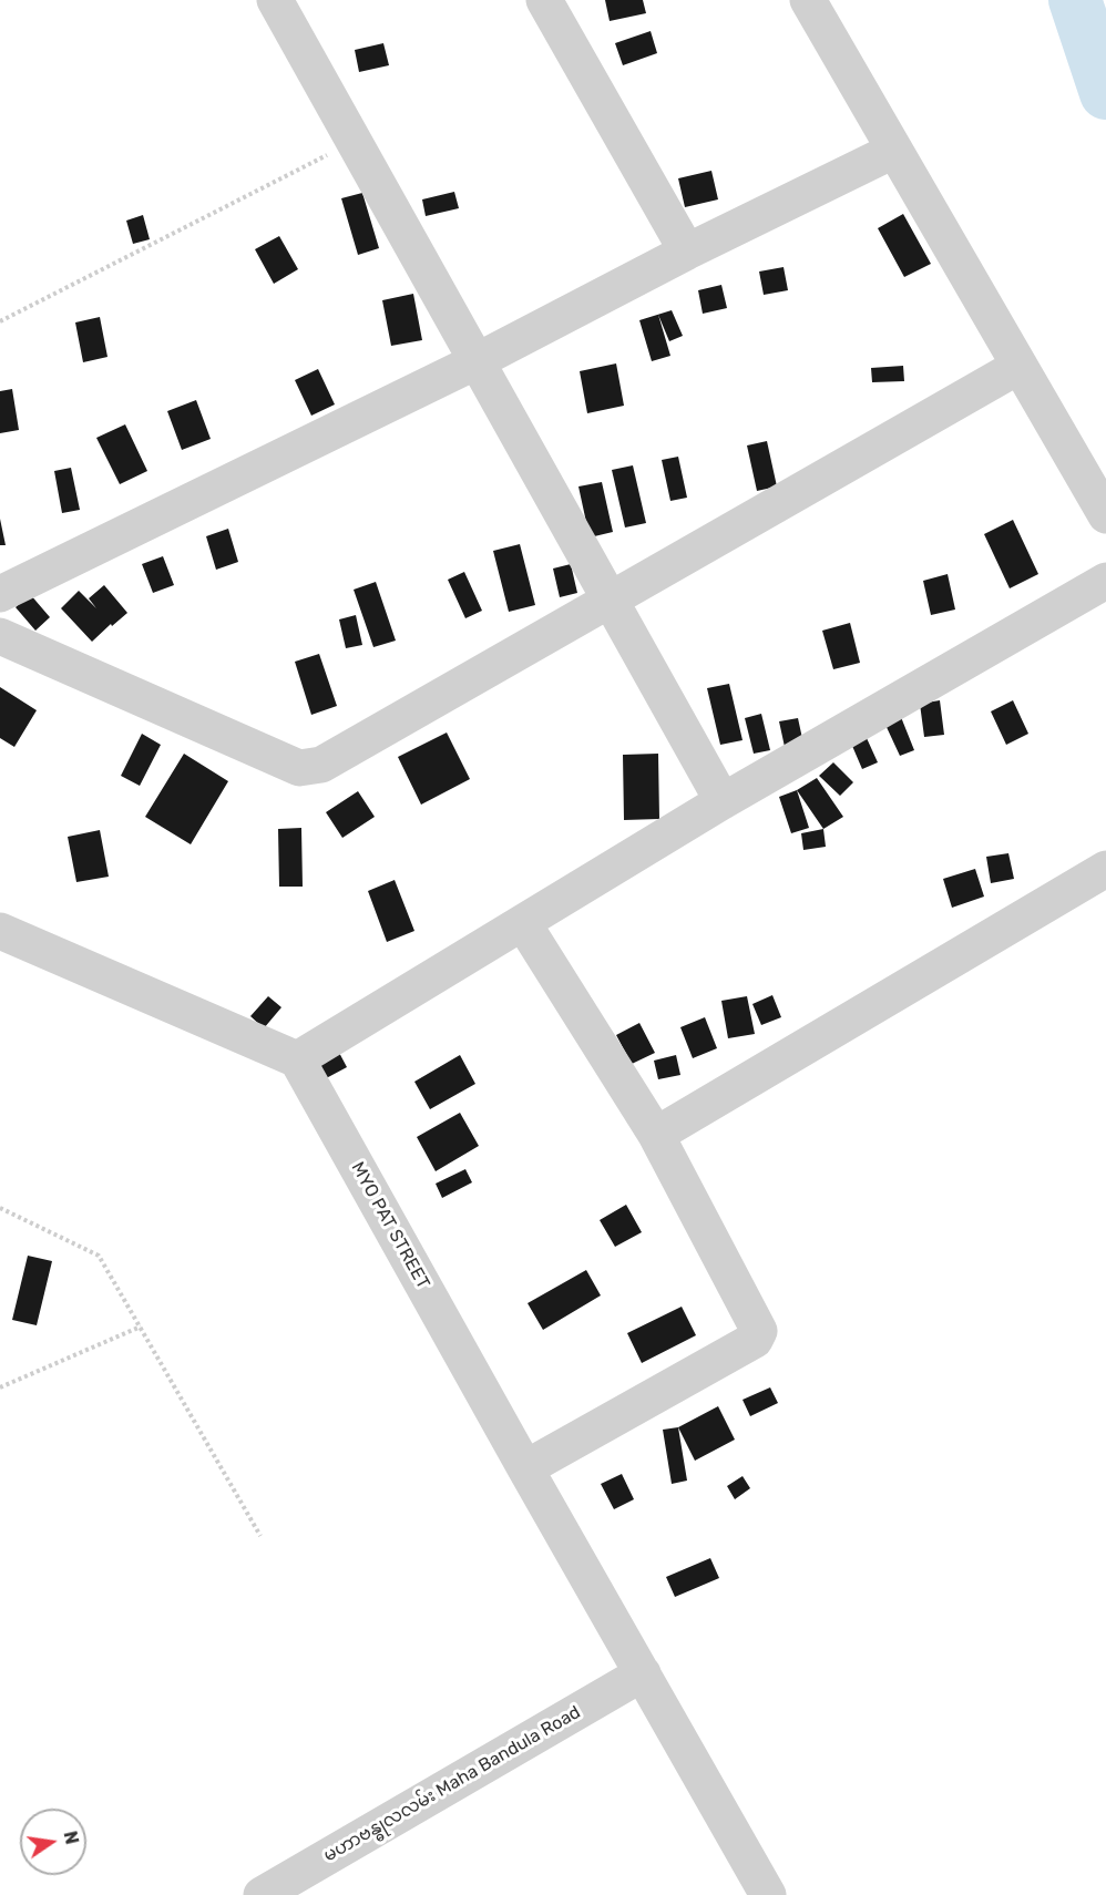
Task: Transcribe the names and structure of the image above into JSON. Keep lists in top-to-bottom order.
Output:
{
  "streets": {
    "street": ["MYO PAT STREET", "မဟာဗန္ဓုလလမ်း Maha Bandula Road"]
  },
  "crossings": [
    ["MYO PAT STREET", "မဟာဗန္ဓုလလမ်း Maha Bandula Road"]
  ],
  "north": "right"
}
